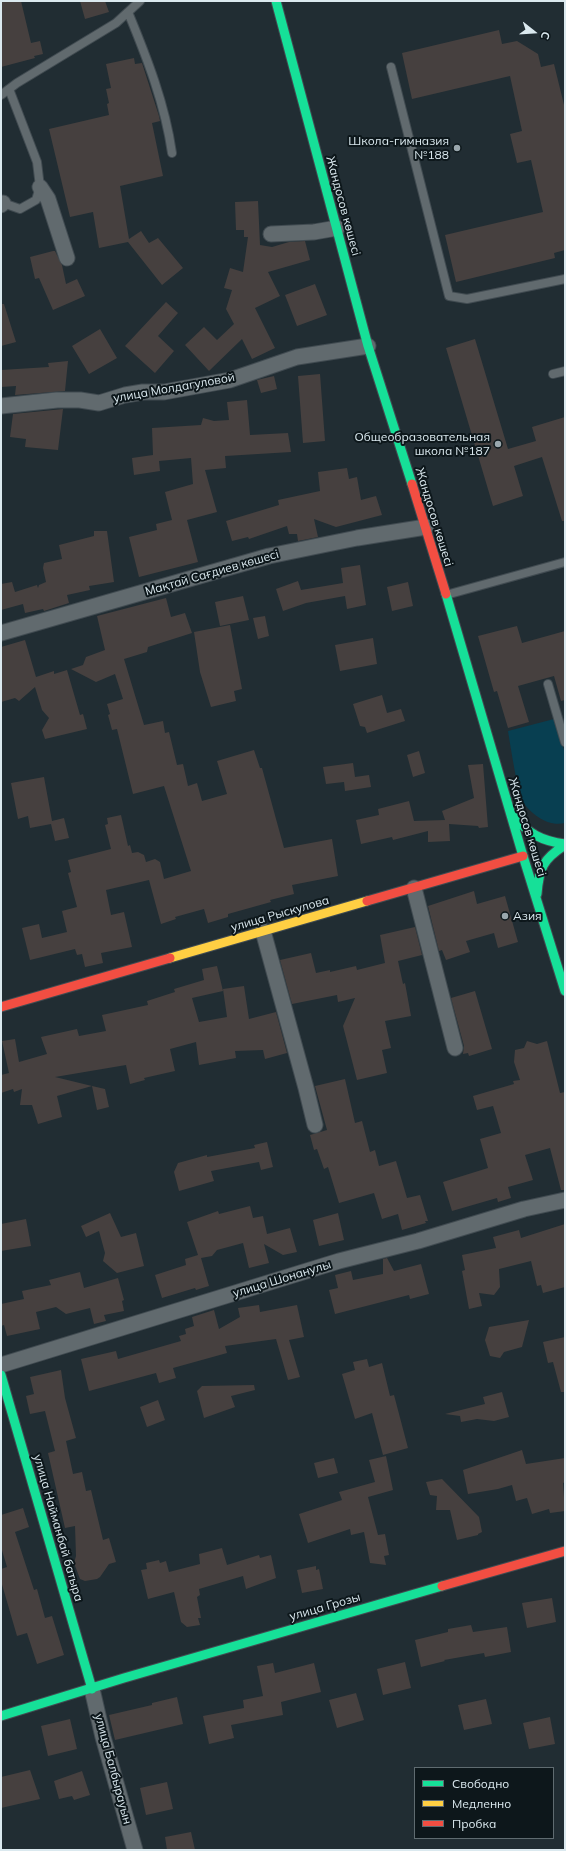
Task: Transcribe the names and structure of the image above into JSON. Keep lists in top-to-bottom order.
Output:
{
  "streets": {
    "street": [
      "Жандосов көшесі",
      "улица Молдагуловой",
      "Мақтай Сағдиев көшесі",
      "улица Рыскулова",
      "улица Шонанулы",
      "улица Найманбай батыра",
      "улица Грозы",
      "улица Балбырауын"
    ]
  },
  "crossings": [
    ["Жандосов көшесі", "улица Молдагуловой"],
    ["Жандосов көшесі", "Мақтай Сағдиев көшесі"],
    ["Жандосов көшесі", "улица Рыскулова"],
    ["улица Найманбай батыра", "улица Грозы"],
    ["улица Найманбай батыра", "улица Балбырауын"],
    ["улица Грозы", "улица Балбырауын"]
  ],
  "places": ["Школа-гимназия №188", "Общеобразовательная школа №187", "Азия"],
  "legend": ["Свободно", "Медленно", "Пробка"],
  "north": "right"
}
